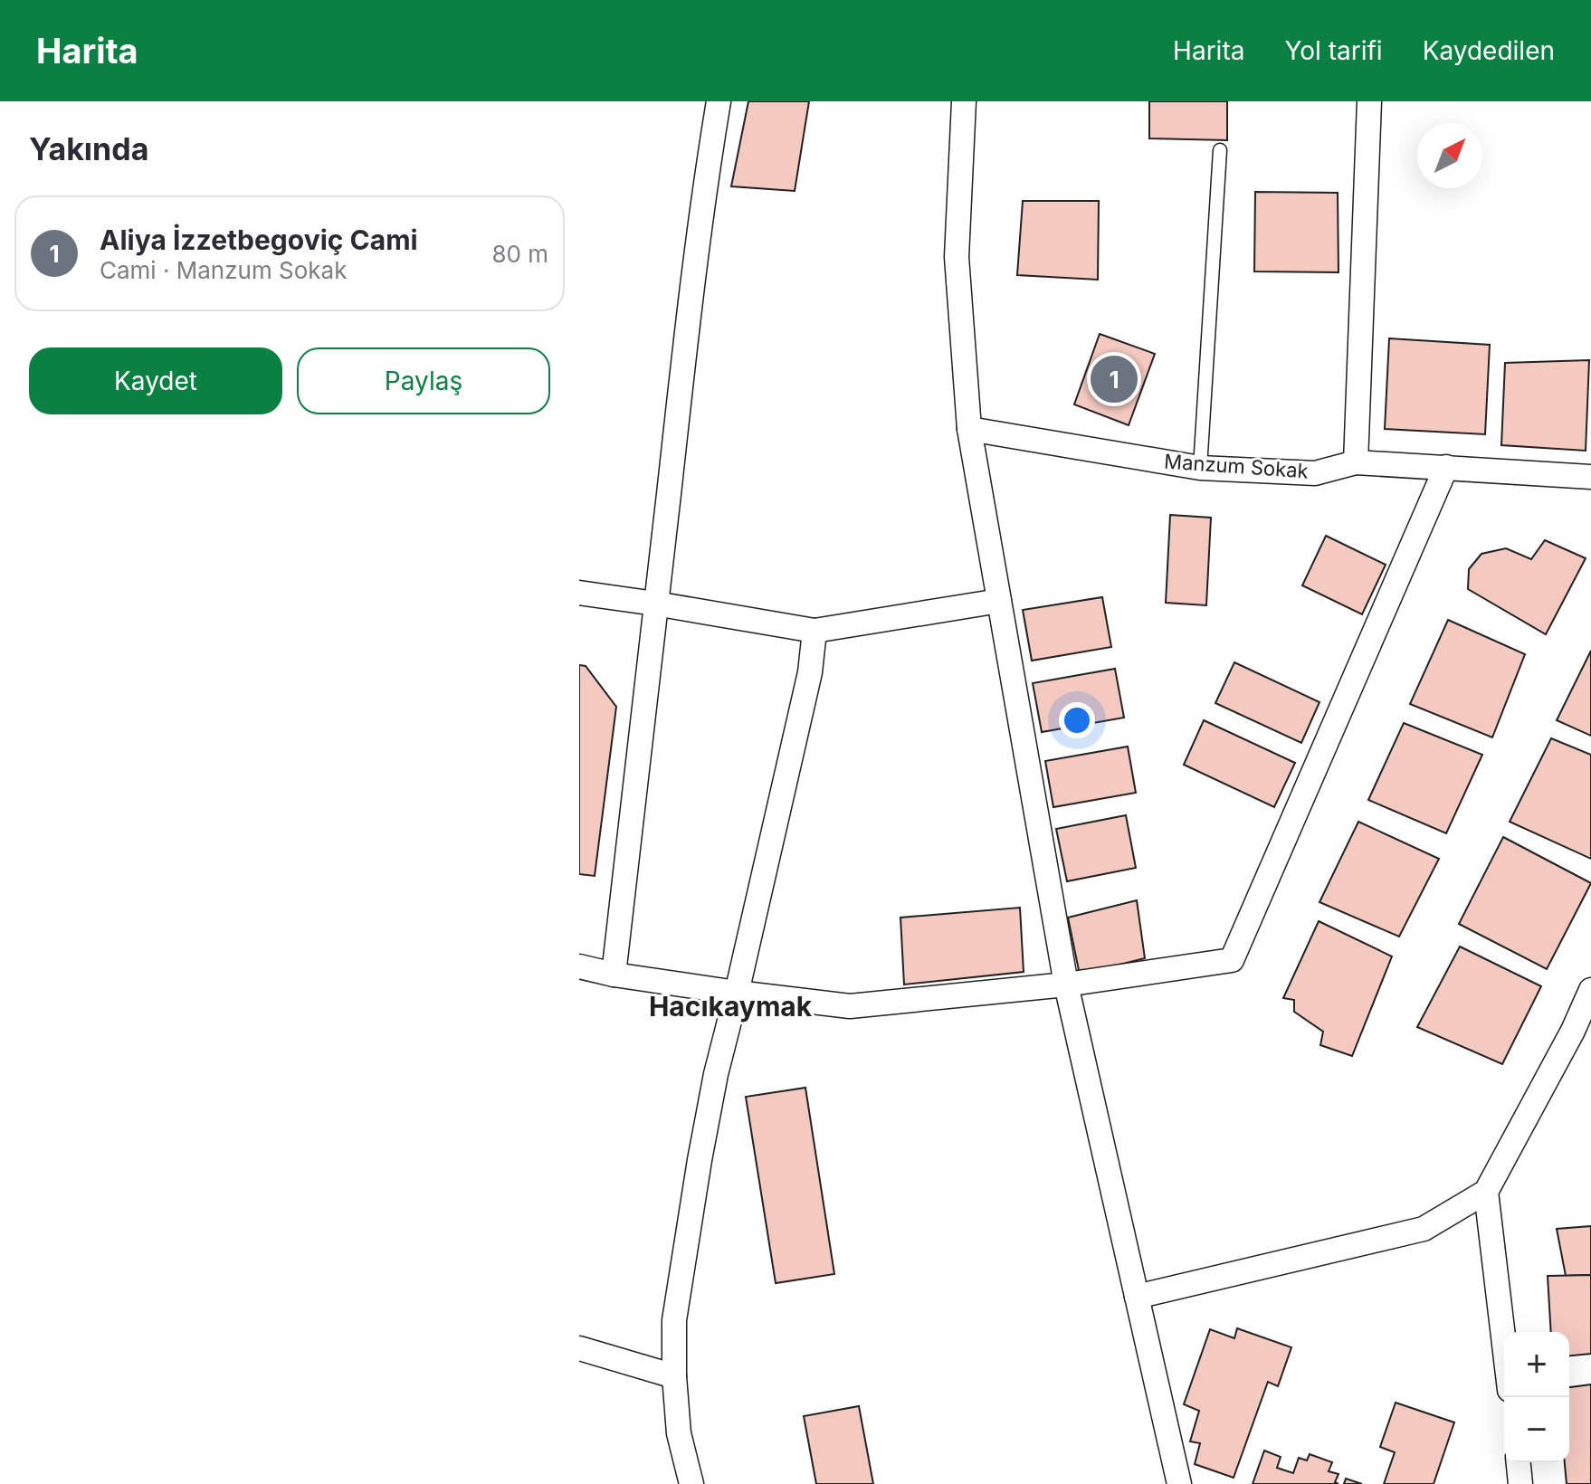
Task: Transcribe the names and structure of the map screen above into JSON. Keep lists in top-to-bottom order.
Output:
{
  "streets": {
    "street": ["Manzum Sokak"]
  },
  "districts": ["Hacıkaymak"],
  "north": "top right",
  "page": {
    "header": "Harita",
    "nav": ["Harita", "Yol tarifi", "Kaydedilen"],
    "heading": "Yakında",
    "list": [
      {
        "mark": "1",
        "name": "Aliya İzzetbegoviç Cami",
        "note": "Cami · Manzum Sokak",
        "value": "80 m"
      }
    ],
    "buttons": ["Kaydet", "Paylaş"],
    "pins": "1",
    "map_buttons": ["+", "−"]
  }
}
